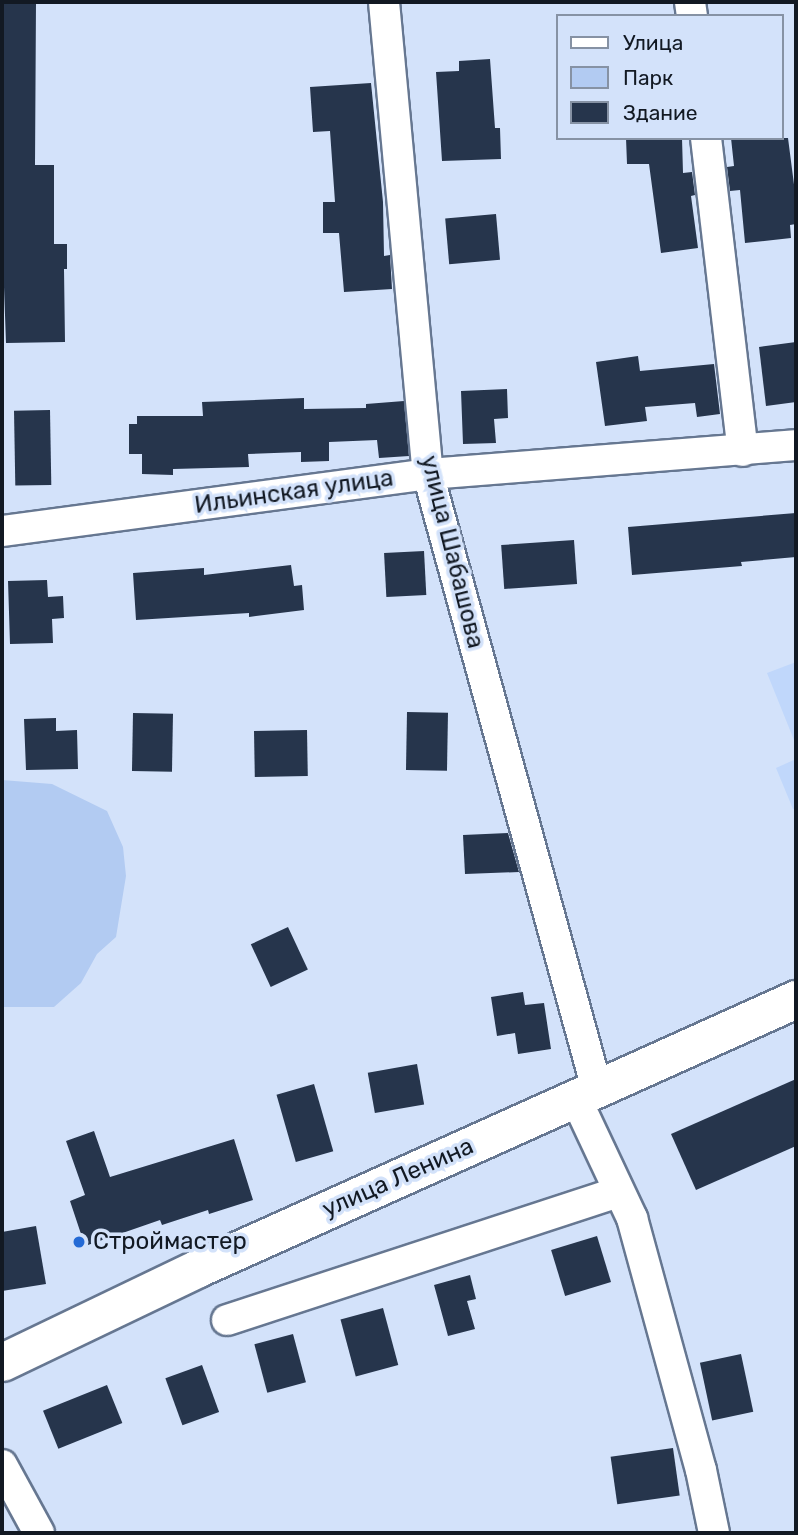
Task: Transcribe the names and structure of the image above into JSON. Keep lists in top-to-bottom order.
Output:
{
  "streets": {
    "main road": ["улица Ленина"],
    "street": ["Ильинская улица", "улица Шабашова"]
  },
  "crossings": [
    ["Ильинская улица", "улица Шабашова"],
    ["улица Шабашова", "улица Ленина"]
  ],
  "places": ["Строймастер"],
  "legend": ["Улица", "Парк", "Здание"]
}
